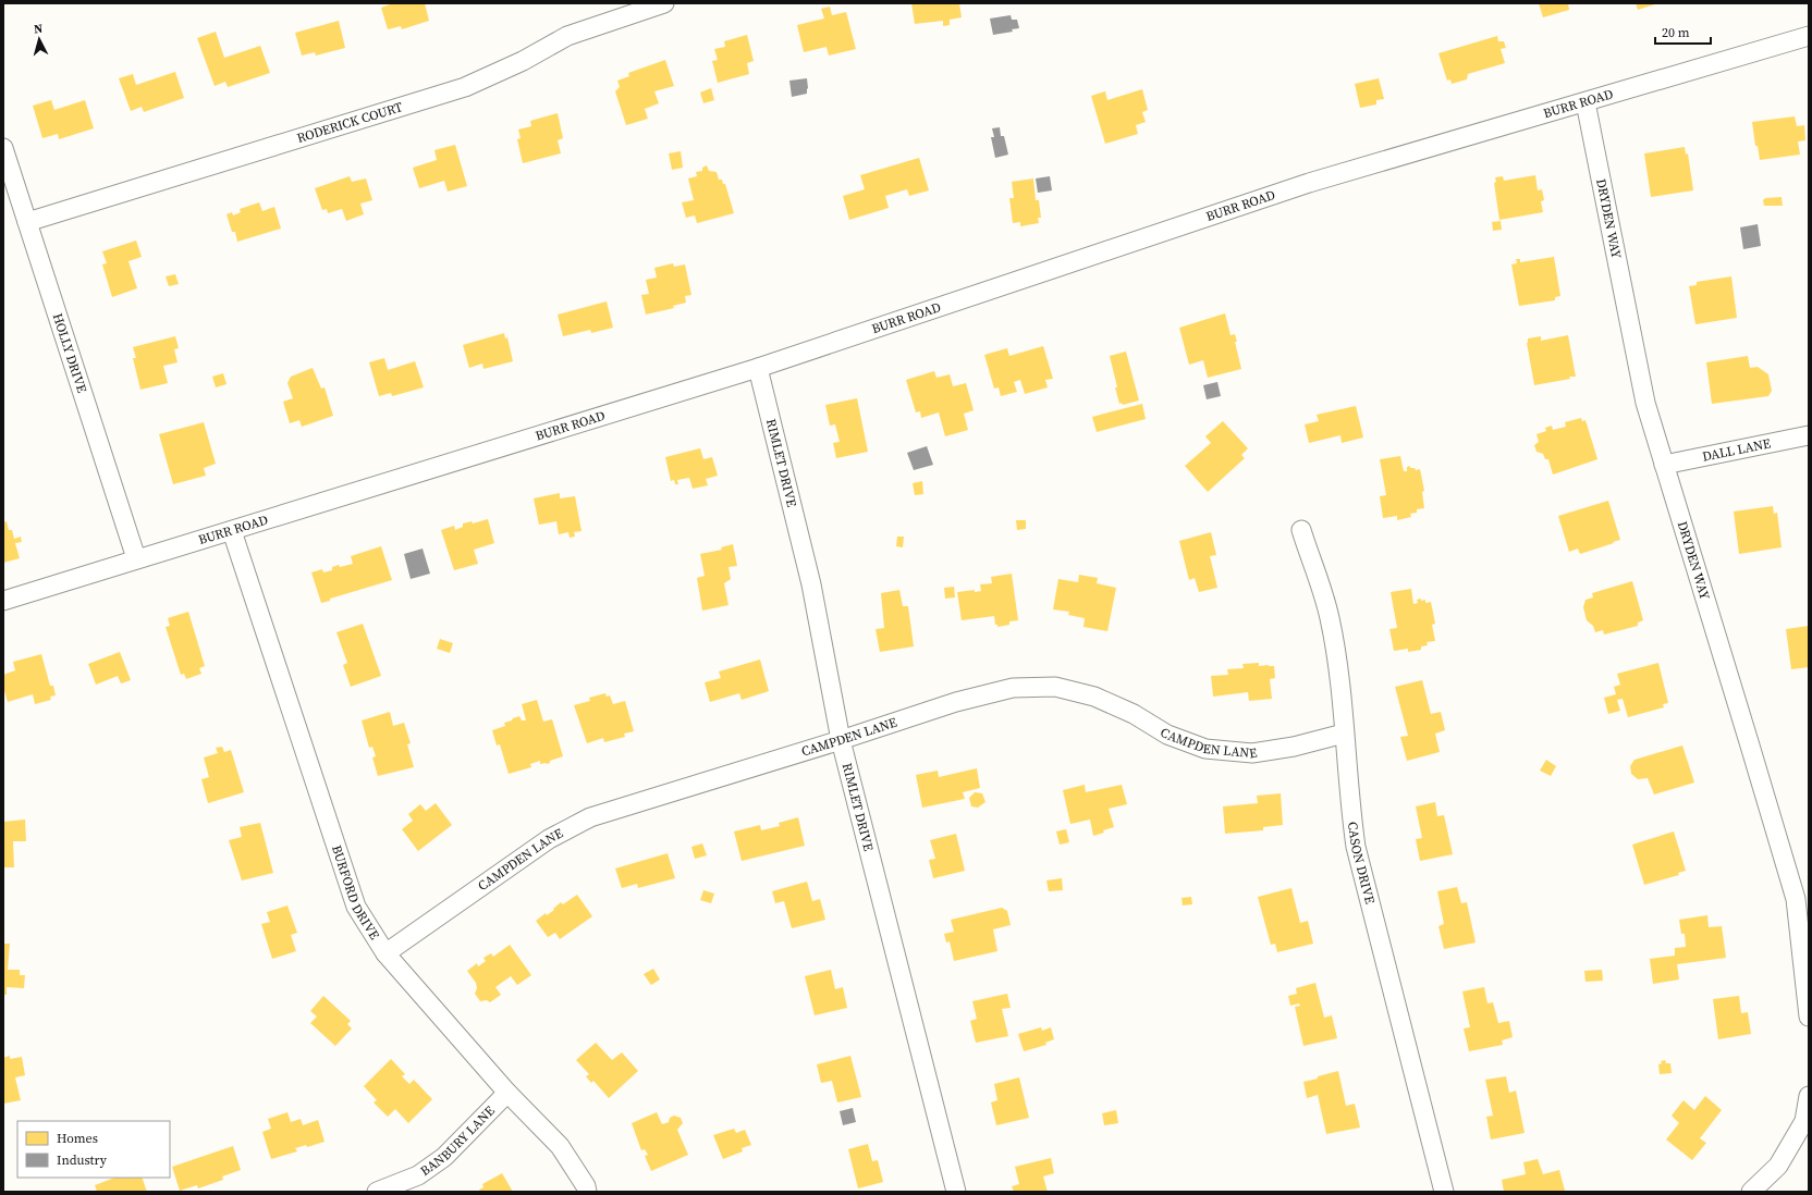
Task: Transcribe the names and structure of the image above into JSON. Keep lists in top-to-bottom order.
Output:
{
  "streets": {
    "street": [
      "BURR ROAD",
      "RODERICK COURT",
      "DRYDEN WAY",
      "HOLLY DRIVE",
      "DALL LANE",
      "RIMLET DRIVE",
      "CAMPDEN LANE",
      "CASON DRIVE",
      "BURFORD DRIVE",
      "BANBURY LANE"
    ]
  },
  "crossings": [
    ["BURR ROAD", "DRYDEN WAY"],
    ["BURR ROAD", "HOLLY DRIVE"],
    ["BURR ROAD", "RIMLET DRIVE"],
    ["BURR ROAD", "BURFORD DRIVE"],
    ["RODERICK COURT", "HOLLY DRIVE"],
    ["DRYDEN WAY", "DALL LANE"],
    ["RIMLET DRIVE", "CAMPDEN LANE"],
    ["CAMPDEN LANE", "CASON DRIVE"],
    ["CAMPDEN LANE", "BURFORD DRIVE"],
    ["BURFORD DRIVE", "BANBURY LANE"]
  ],
  "legend": ["Homes", "Industry"],
  "scale_bar": "20 m",
  "north": "top"
}
